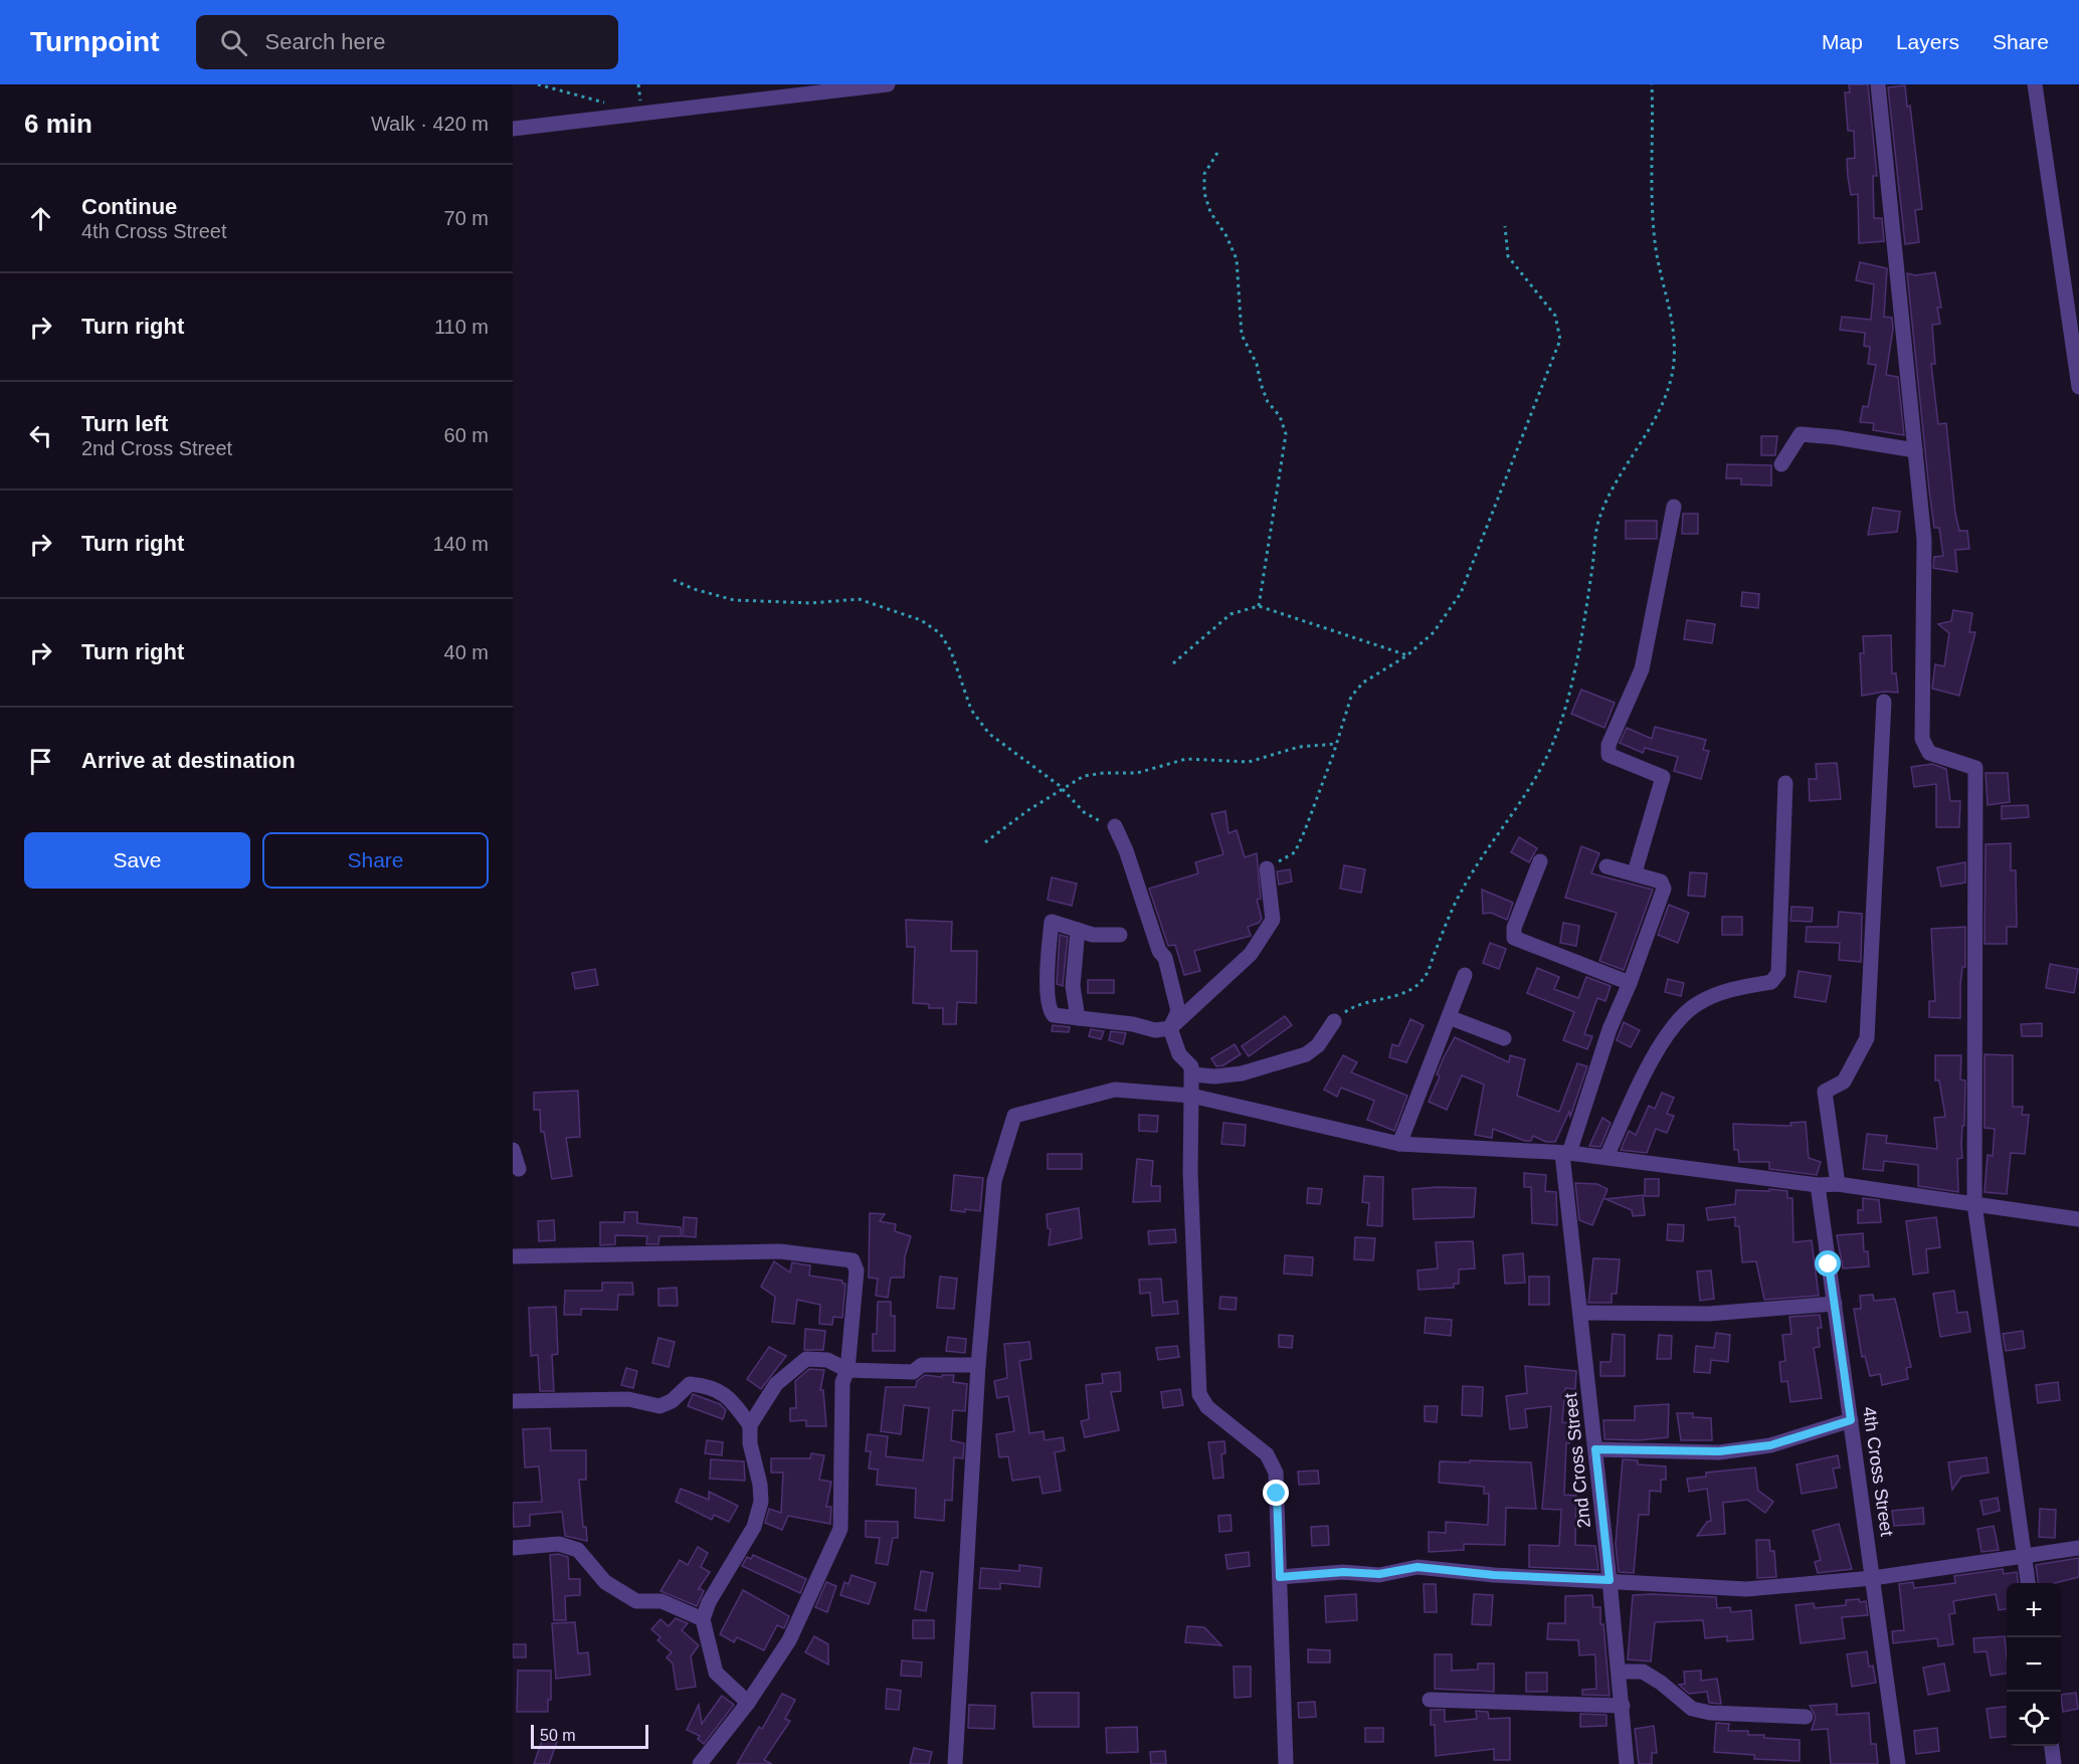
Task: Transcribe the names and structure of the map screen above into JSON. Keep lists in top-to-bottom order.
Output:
{
  "streets": {
    "street": ["2nd Cross Street", "4th Cross Street"]
  },
  "scale_bar": "50 m",
  "page": {
    "header": "Turnpoint",
    "search": "Search here",
    "nav": ["Map", "Layers", "Share"],
    "heading": ["6 min", "Walk · 420 m"],
    "list": [
      ["Continue", "4th Cross Street", "70 m"],
      ["Turn right", "110 m"],
      ["Turn left", "2nd Cross Street", "60 m"],
      ["Turn right", "140 m"],
      ["Turn right", "40 m"],
      "Arrive at destination"
    ],
    "buttons": ["Save", "Share"],
    "map_buttons": ["+", "−"],
    "scale": "50 m"
  }
}
